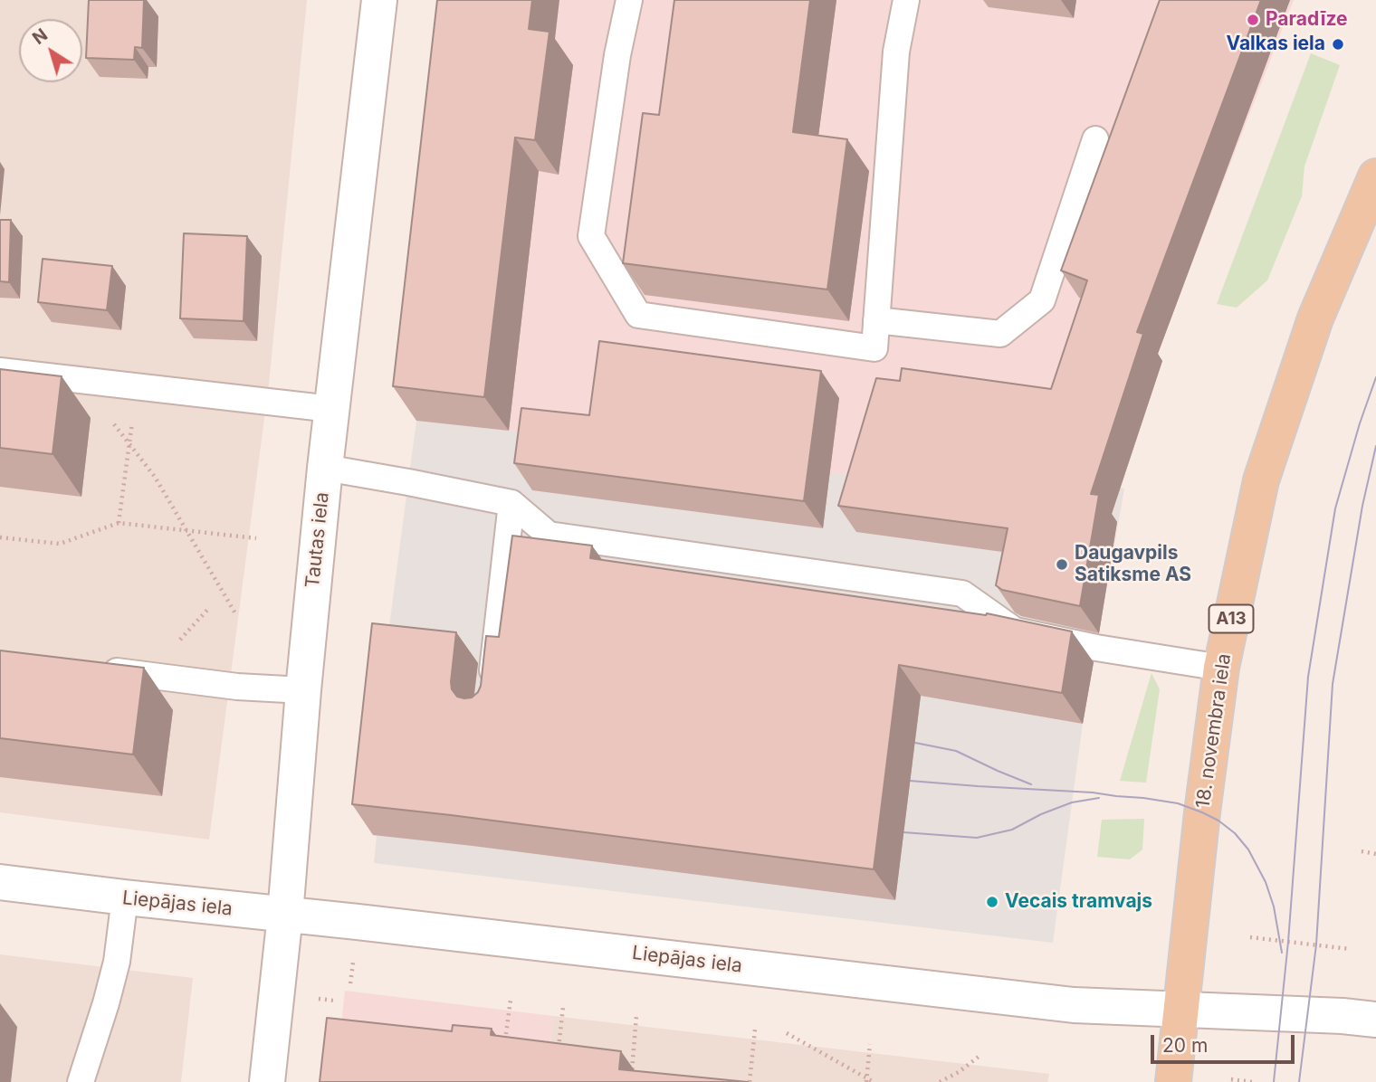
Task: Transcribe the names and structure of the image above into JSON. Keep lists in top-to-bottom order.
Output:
{
  "streets": {
    "main road": ["A13", "18. novembra iela"],
    "street": ["Tautas iela", "Liepājas iela"]
  },
  "crossings": [
    ["Tautas iela", "Liepājas iela"],
    ["18. novembra iela", "Liepājas iela"]
  ],
  "places": [
    "Paradīze",
    "Valkas iela",
    "Daugavpils Satiksme AS",
    "Vecais tramvajs"
  ],
  "scale_bar": "20 m",
  "north": "top left"
}
